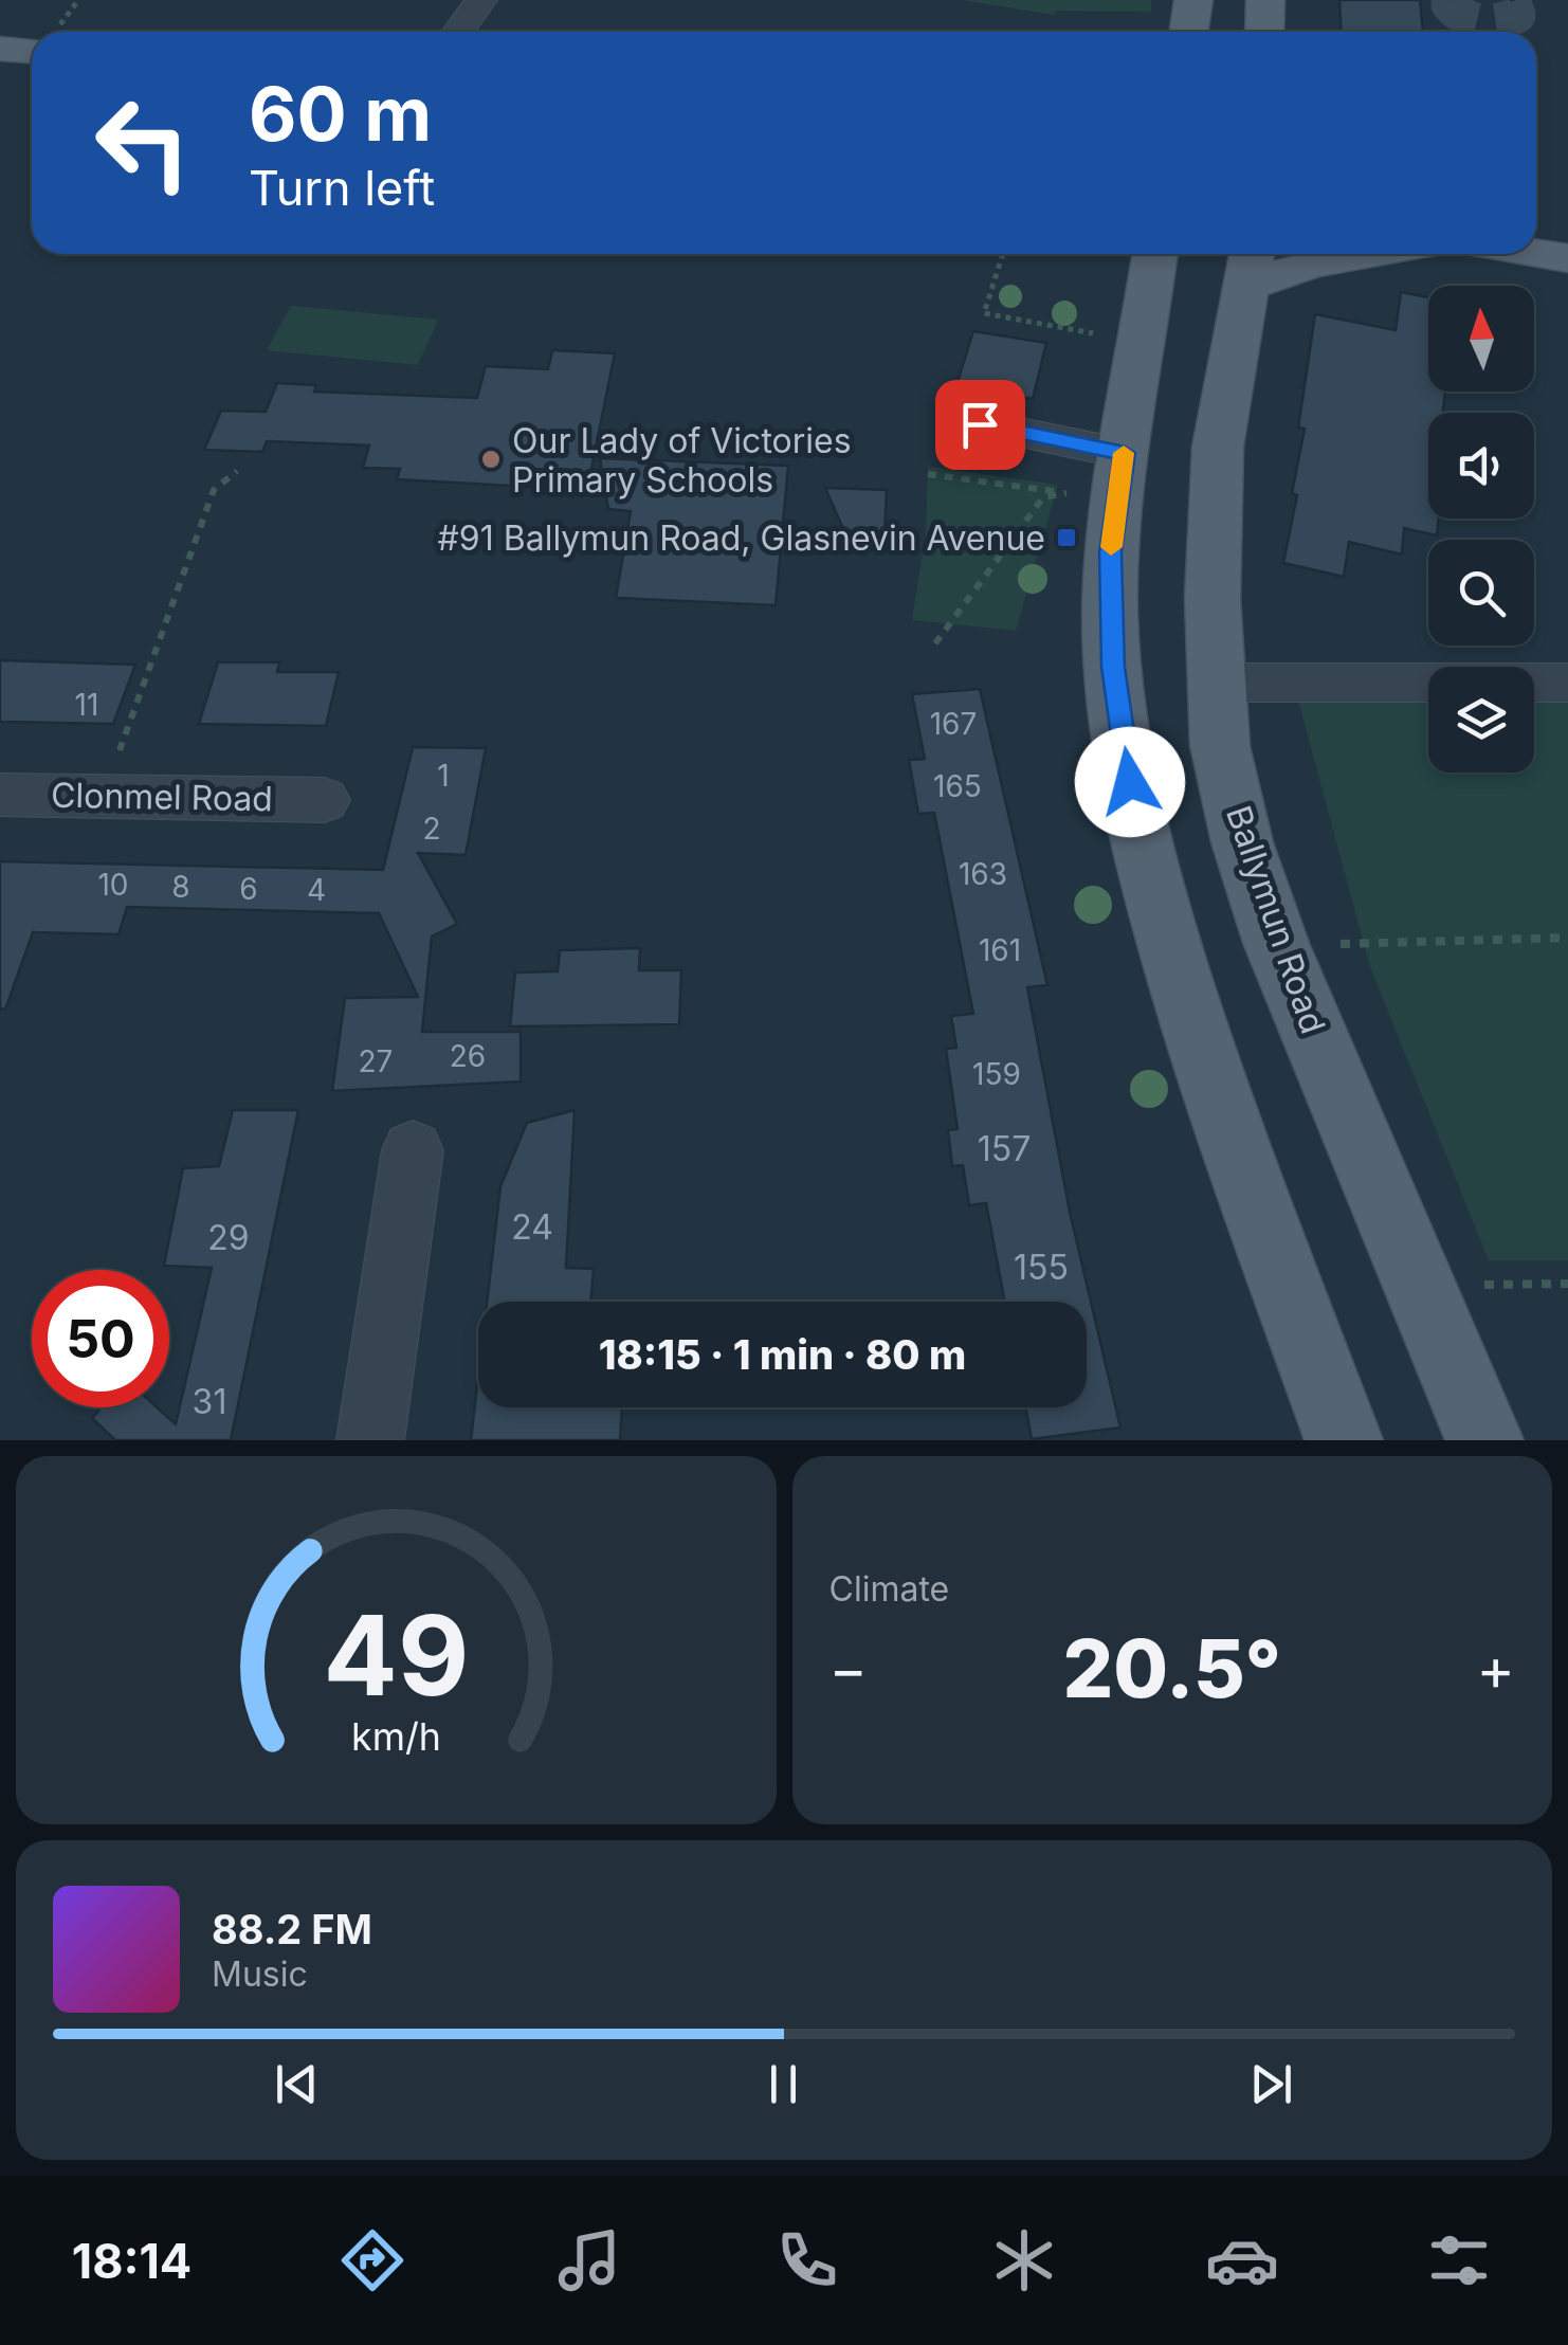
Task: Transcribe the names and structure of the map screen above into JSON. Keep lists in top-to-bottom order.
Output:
{
  "streets": {
    "main road": ["Ballymun Road"],
    "street": ["Clonmel Road"]
  },
  "places": {
    "other": ["Our Lady of Victories Primary Schools"],
    "transit": ["#91 Ballymun Road, Glasnevin Avenue"]
  },
  "house_numbers": [
    "11",
    "167",
    "1",
    "165",
    "2",
    "163",
    "10",
    "8",
    "6",
    "4",
    "161",
    "26",
    "27",
    "159",
    "157",
    "24",
    "29",
    "155",
    "31"
  ],
  "north": "top",
  "page": {
    "turn": ["60 m", "Turn left"],
    "limit": "50",
    "trip": "18:15 · 1 min · 80 m",
    "tile": "Climate",
    "heat": ["−", "20.5°", "+"],
    "song": ["88.2 FM", "Music"],
    "tabs": "18:14",
    "gauge": ["49", "km/h"]
  }
}
